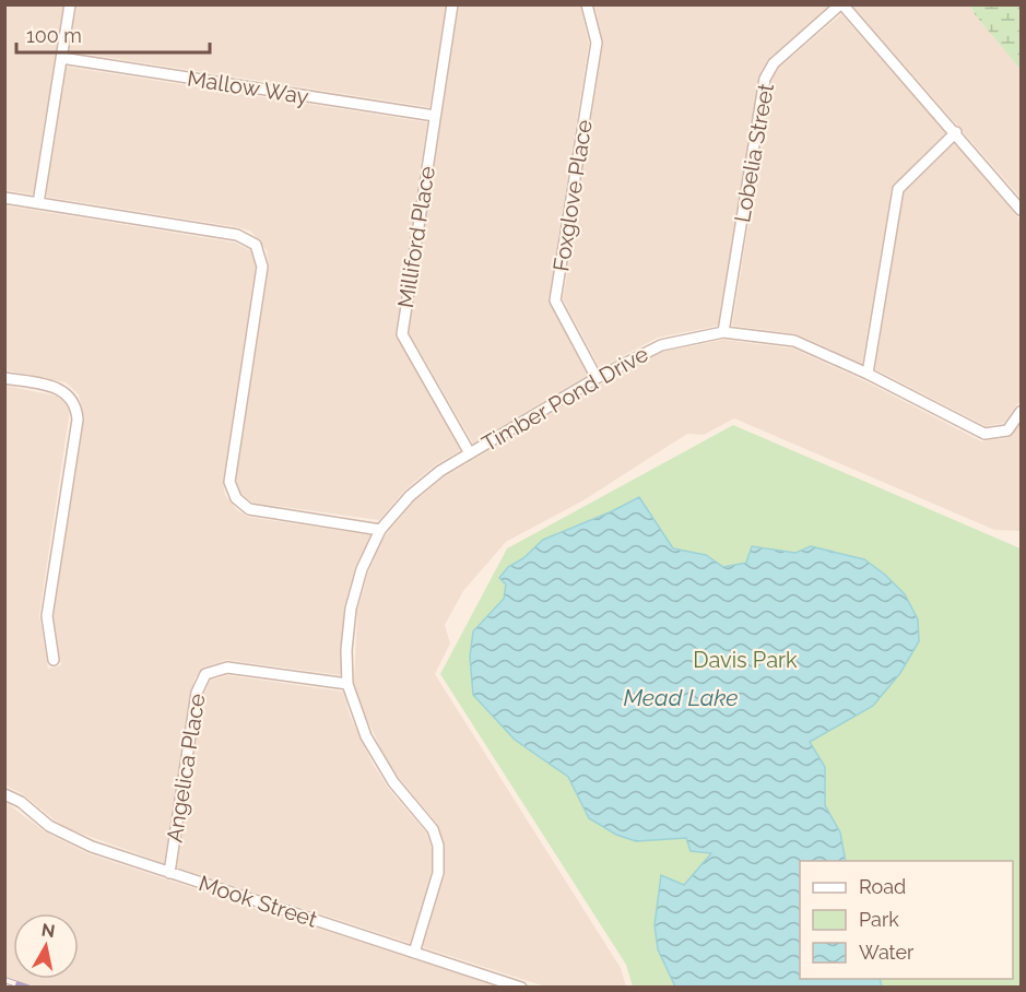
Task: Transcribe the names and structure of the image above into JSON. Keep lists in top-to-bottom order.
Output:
{
  "streets": {
    "street": [
      "Mallow Way",
      "Lobelia Street",
      "Foxglove Place",
      "Milliford Place",
      "Timber Pond Drive",
      "Angelica Place",
      "Mook Street"
    ]
  },
  "crossings": [
    ["Mallow Way", "Milliford Place"],
    ["Lobelia Street", "Timber Pond Drive"],
    ["Foxglove Place", "Timber Pond Drive"],
    ["Milliford Place", "Timber Pond Drive"],
    ["Timber Pond Drive", "Angelica Place"],
    ["Angelica Place", "Mook Street"]
  ],
  "water": ["Mead Lake"],
  "parks": ["Davis Park"],
  "legend": ["Road", "Park", "Water"],
  "scale_bar": "100 m",
  "north": "top"
}
